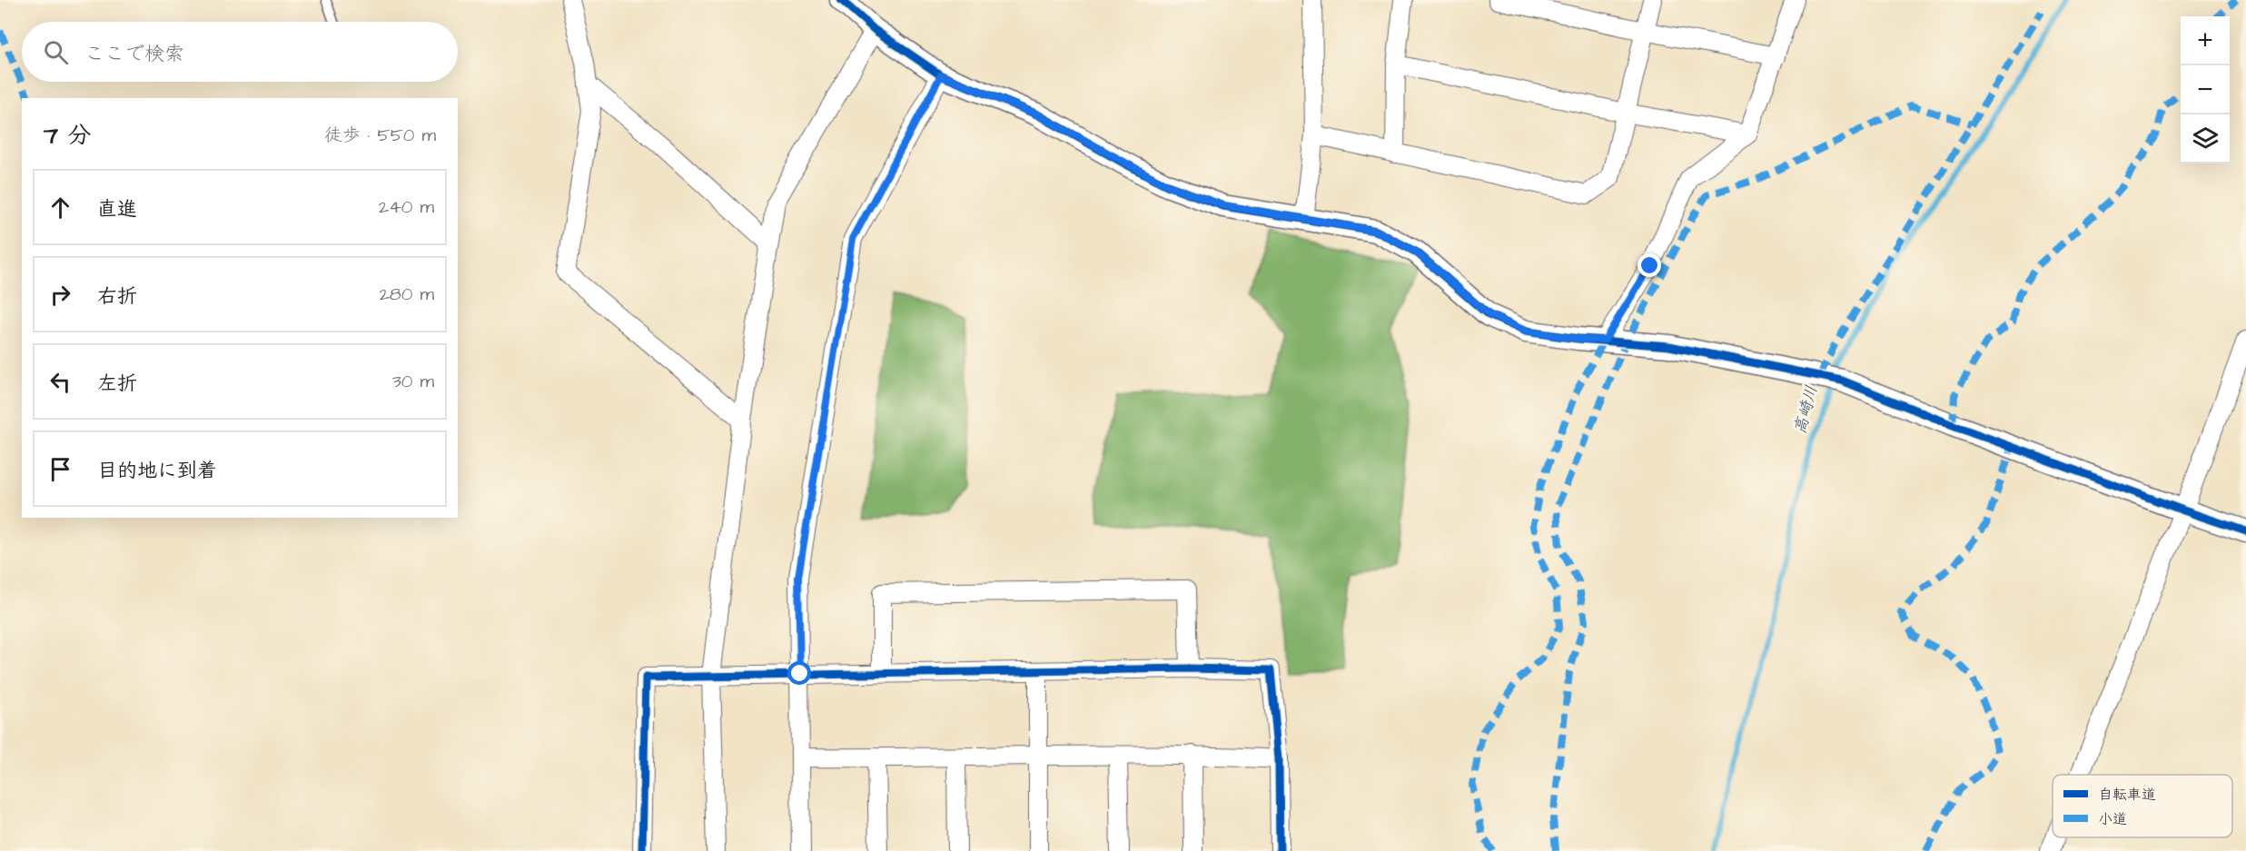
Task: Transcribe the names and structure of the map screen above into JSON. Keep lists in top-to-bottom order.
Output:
{
  "water": ["高崎川"],
  "legend": ["自転車道", "小道"],
  "page": {
    "map_buttons": ["+", "−"],
    "search": "ここで検索",
    "heading": ["7 分", "徒歩 · 550 m"],
    "list": [
      ["直進", "240 m"],
      ["右折", "280 m"],
      ["左折", "30 m"],
      "目的地に到着"
    ]
  }
}
